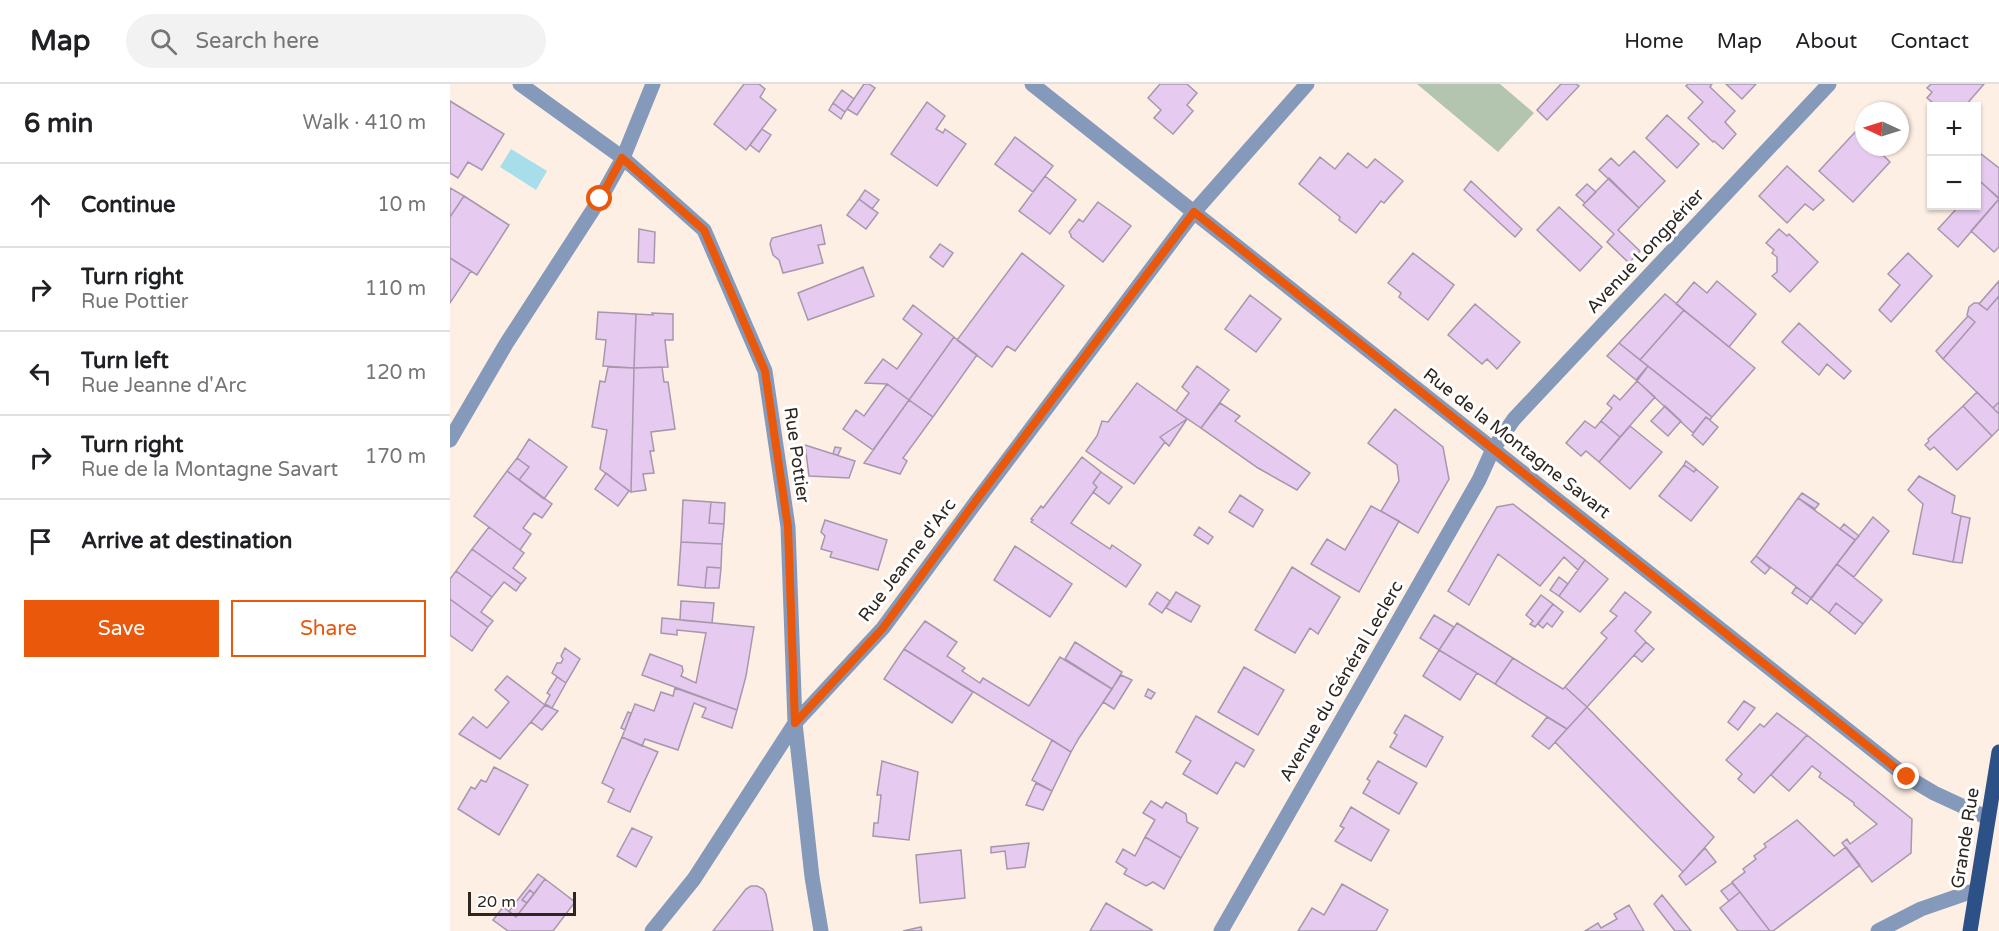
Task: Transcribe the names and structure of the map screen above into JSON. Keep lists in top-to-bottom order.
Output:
{
  "streets": {
    "main road": ["Grande Rue"],
    "street": [
      "Avenue Longpérier",
      "Rue de la Montagne Savart",
      "Rue Pottier",
      "Rue Jeanne d'Arc",
      "Avenue du Général Leclerc"
    ]
  },
  "crossings": [
    ["Avenue Longpérier", "Rue de la Montagne Savart"],
    ["Avenue Longpérier", "Avenue du Général Leclerc"],
    ["Rue de la Montagne Savart", "Rue Jeanne d'Arc"],
    ["Rue de la Montagne Savart", "Avenue du Général Leclerc"],
    ["Rue de la Montagne Savart", "Grande Rue"],
    ["Rue Pottier", "Rue Jeanne d'Arc"]
  ],
  "scale_bar": "20 m",
  "north": "left",
  "page": {
    "header": "Map",
    "search": "Search here",
    "nav": [
      "Home",
      "Map",
      "About",
      "Contact"
    ],
    "heading": ["6 min", "Walk · 410 m"],
    "map_buttons": ["+", "−"],
    "list": [
      ["Continue", "10 m"],
      ["Turn right", "Rue Pottier", "110 m"],
      ["Turn left", "Rue Jeanne d'Arc", "120 m"],
      ["Turn right", "Rue de la Montagne Savart", "170 m"],
      "Arrive at destination"
    ],
    "buttons": ["Save", "Share"],
    "scale": "20 m"
  }
}
